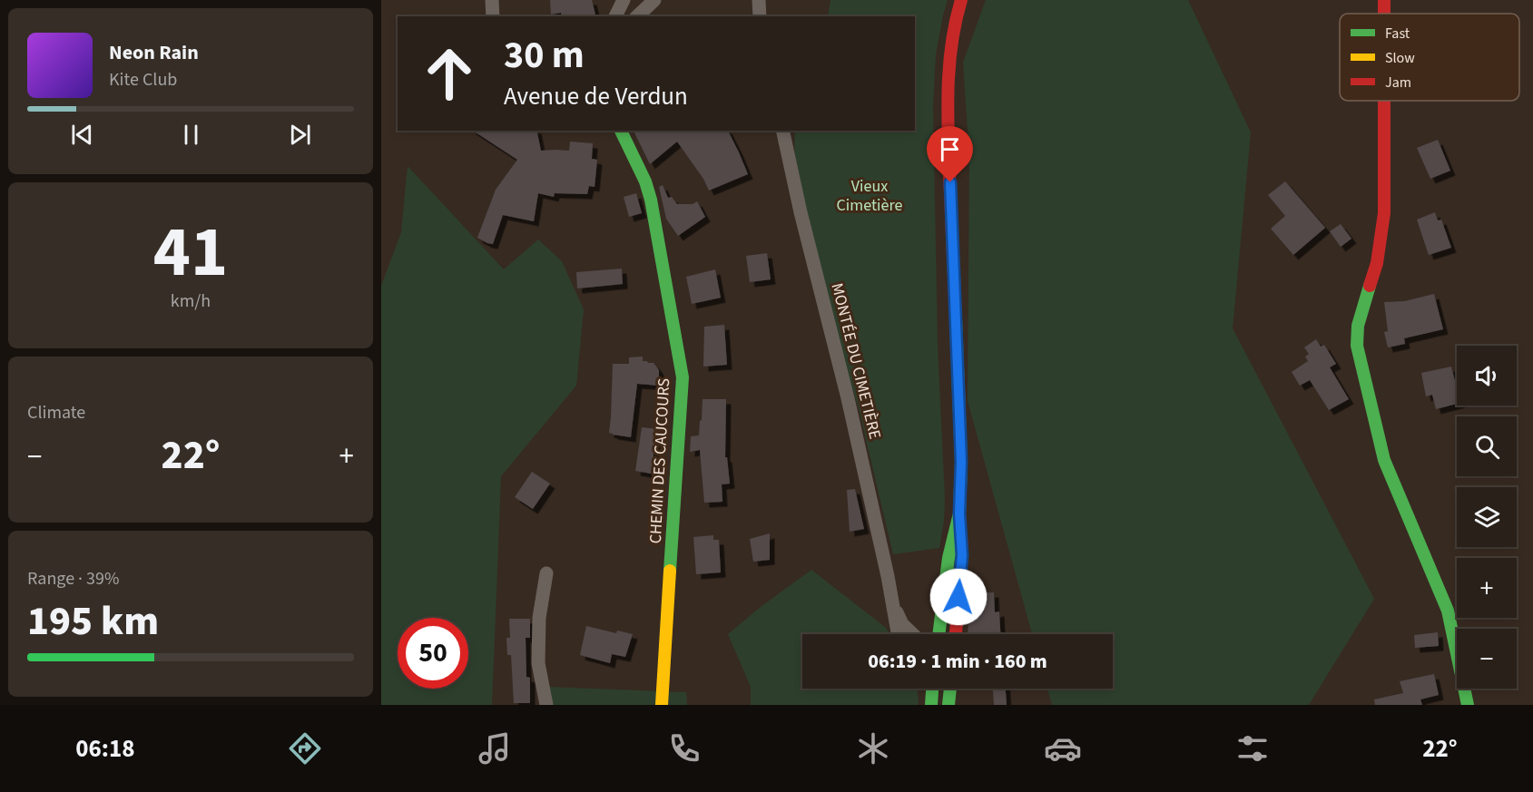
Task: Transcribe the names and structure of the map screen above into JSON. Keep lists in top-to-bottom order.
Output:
{
  "streets": {
    "street": ["MONTÉE DU CIMETIÈRE", "CHEMIN DES CAUCOURS"]
  },
  "parks": ["Vieux Cimetière"],
  "legend": ["Fast", "Slow", "Jam"],
  "page": {
    "turn": ["30 m", "Avenue de Verdun"],
    "song": ["Neon Rain", "Kite Club"],
    "tile": [
      ["41", "km/h"],
      "Climate",
      ["Range · 39%", "195 km"]
    ],
    "map_buttons": ["+", "−"],
    "heat": ["−", "22°", "+"],
    "limit": "50",
    "trip": "06:19 · 1 min · 160 m",
    "tabs": ["06:18", "22°"]
  }
}
